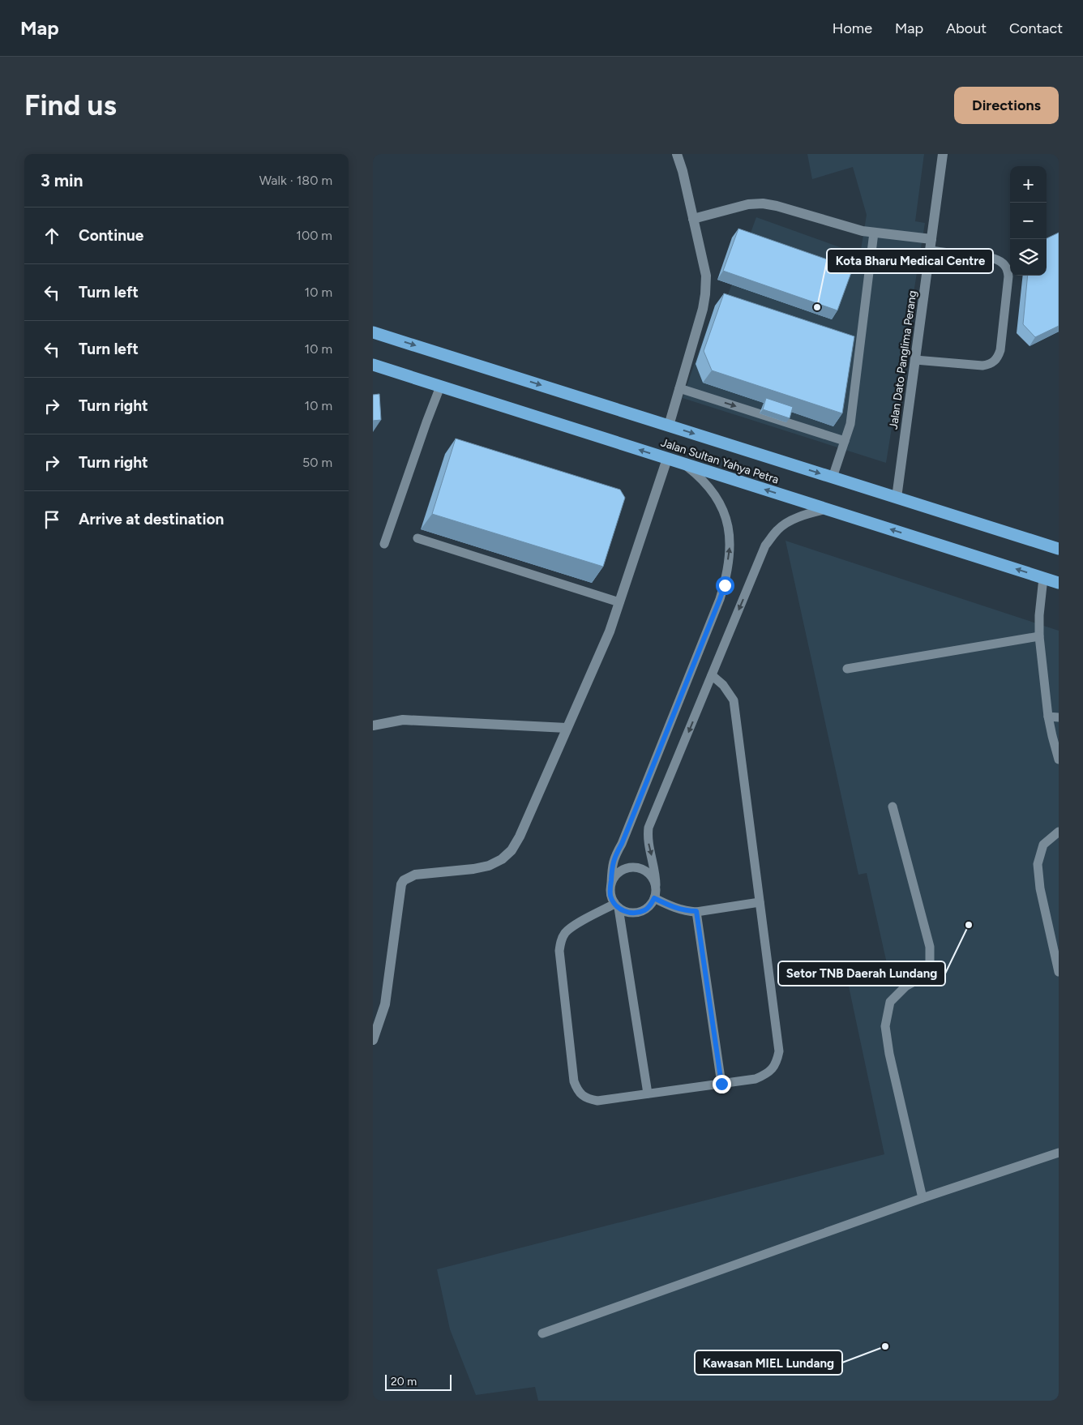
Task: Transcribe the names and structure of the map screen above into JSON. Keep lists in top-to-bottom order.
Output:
{
  "streets": {
    "highway": ["Jalan Sultan Yahya Petra"],
    "street": ["Jalan Dato Panglima Perang"]
  },
  "crossings": [
    ["Jalan Dato Panglima Perang", "Jalan Sultan Yahya Petra"]
  ],
  "places": ["Kota Bharu Medical Centre", "Setor TNB Daerah Lundang", "Kawasan MIEL Lundang"],
  "scale_bar": "20 m",
  "page": {
    "header": "Map",
    "nav": [
      "Home",
      "Map",
      "About",
      "Contact"
    ],
    "buttons": "Directions",
    "title": "Find us",
    "heading": ["3 min", "Walk · 180 m"],
    "map_buttons": ["+", "−"],
    "list": [
      ["Continue", "100 m"],
      ["Turn left", "10 m"],
      ["Turn left", "10 m"],
      ["Turn right", "10 m"],
      ["Turn right", "50 m"],
      "Arrive at destination"
    ],
    "scale": "20 m"
  }
}
